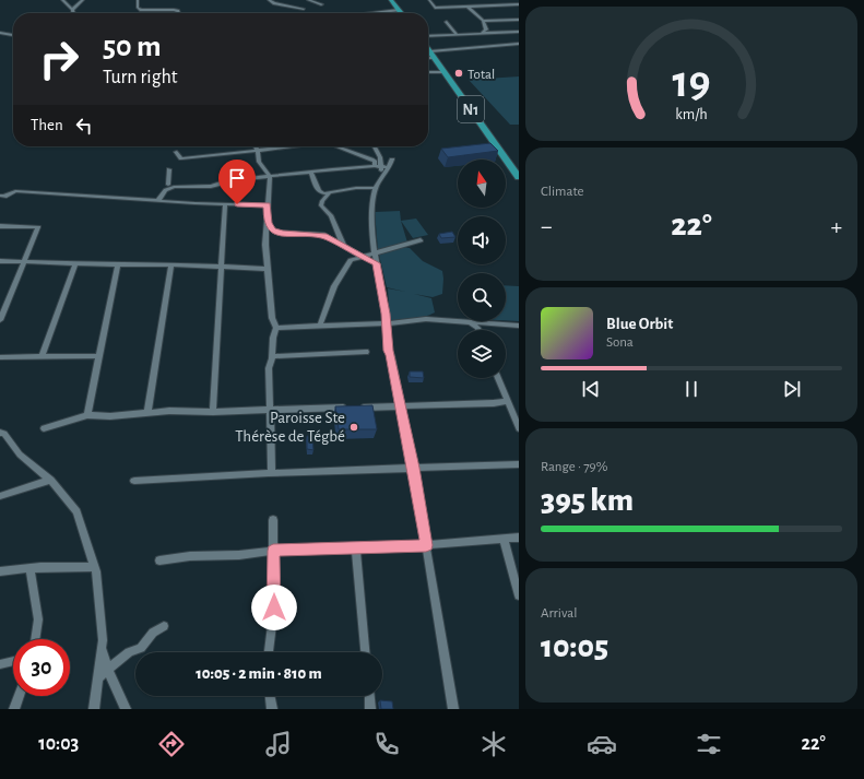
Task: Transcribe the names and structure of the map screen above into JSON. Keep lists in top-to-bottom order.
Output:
{
  "streets": {
    "highway": ["N1"]
  },
  "places": ["Total", "Paroisse Ste Thérèse de Tégbé"],
  "north": "top",
  "page": {
    "turn": ["50 m", "Turn right"],
    "then": "Then",
    "tile": [
      "Climate",
      ["Range · 79%", "395 km"],
      ["Arrival", "10:05"]
    ],
    "heat": ["−", "22°", "+"],
    "song": ["Blue Orbit", "Sona"],
    "limit": "30",
    "trip": "10:05 · 2 min · 810 m",
    "tabs": ["10:03", "22°"],
    "gauge": ["19", "km/h"]
  }
}
